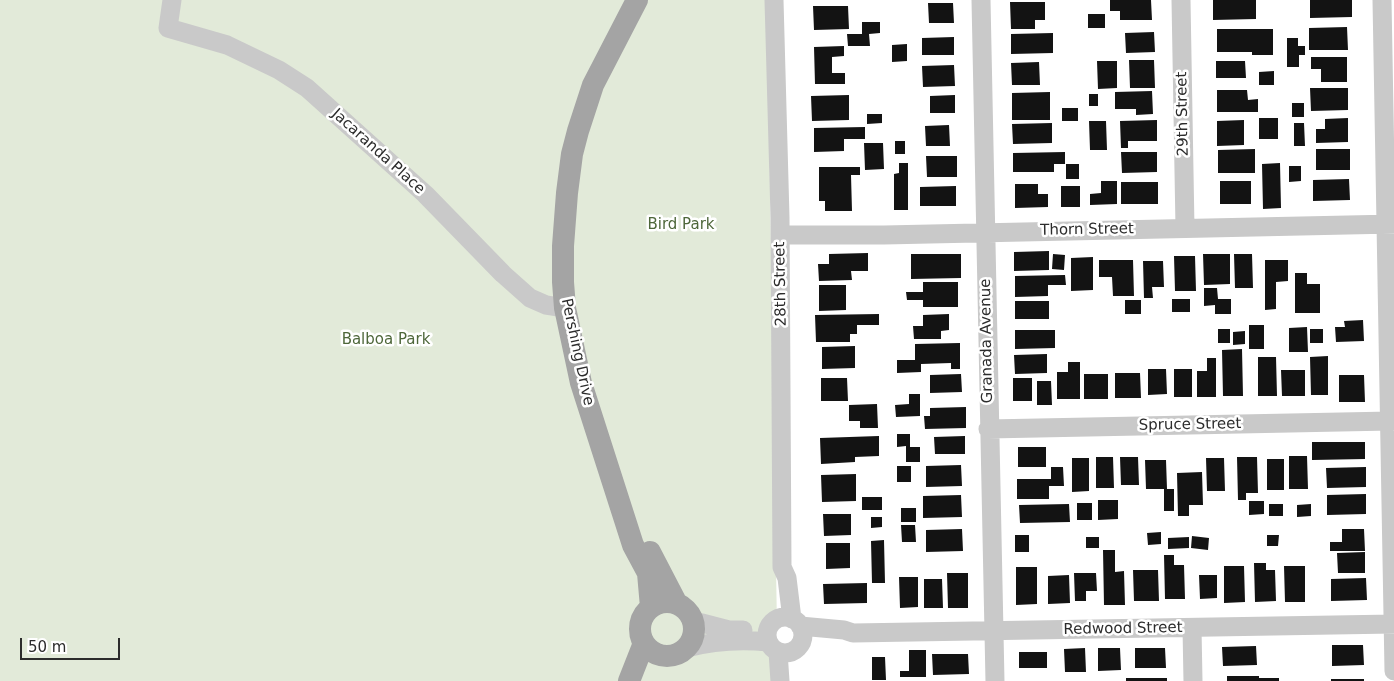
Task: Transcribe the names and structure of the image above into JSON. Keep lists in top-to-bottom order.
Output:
{
  "streets": {
    "main road": ["Pershing Drive"],
    "street": [
      "29th Street",
      "Jacaranda Place",
      "Thorn Street",
      "28th Street",
      "Granada Avenue",
      "Spruce Street",
      "Redwood Street"
    ]
  },
  "crossings": [
    ["29th Street", "Thorn Street"],
    ["Jacaranda Place", "Pershing Drive"],
    ["Thorn Street", "28th Street"],
    ["Thorn Street", "Granada Avenue"],
    ["28th Street", "Redwood Street"],
    ["Granada Avenue", "Spruce Street"],
    ["Granada Avenue", "Redwood Street"],
    ["Pershing Drive", "Redwood Street"]
  ],
  "parks": ["Bird Park", "Balboa Park"],
  "scale_bar": "50 m"
}
